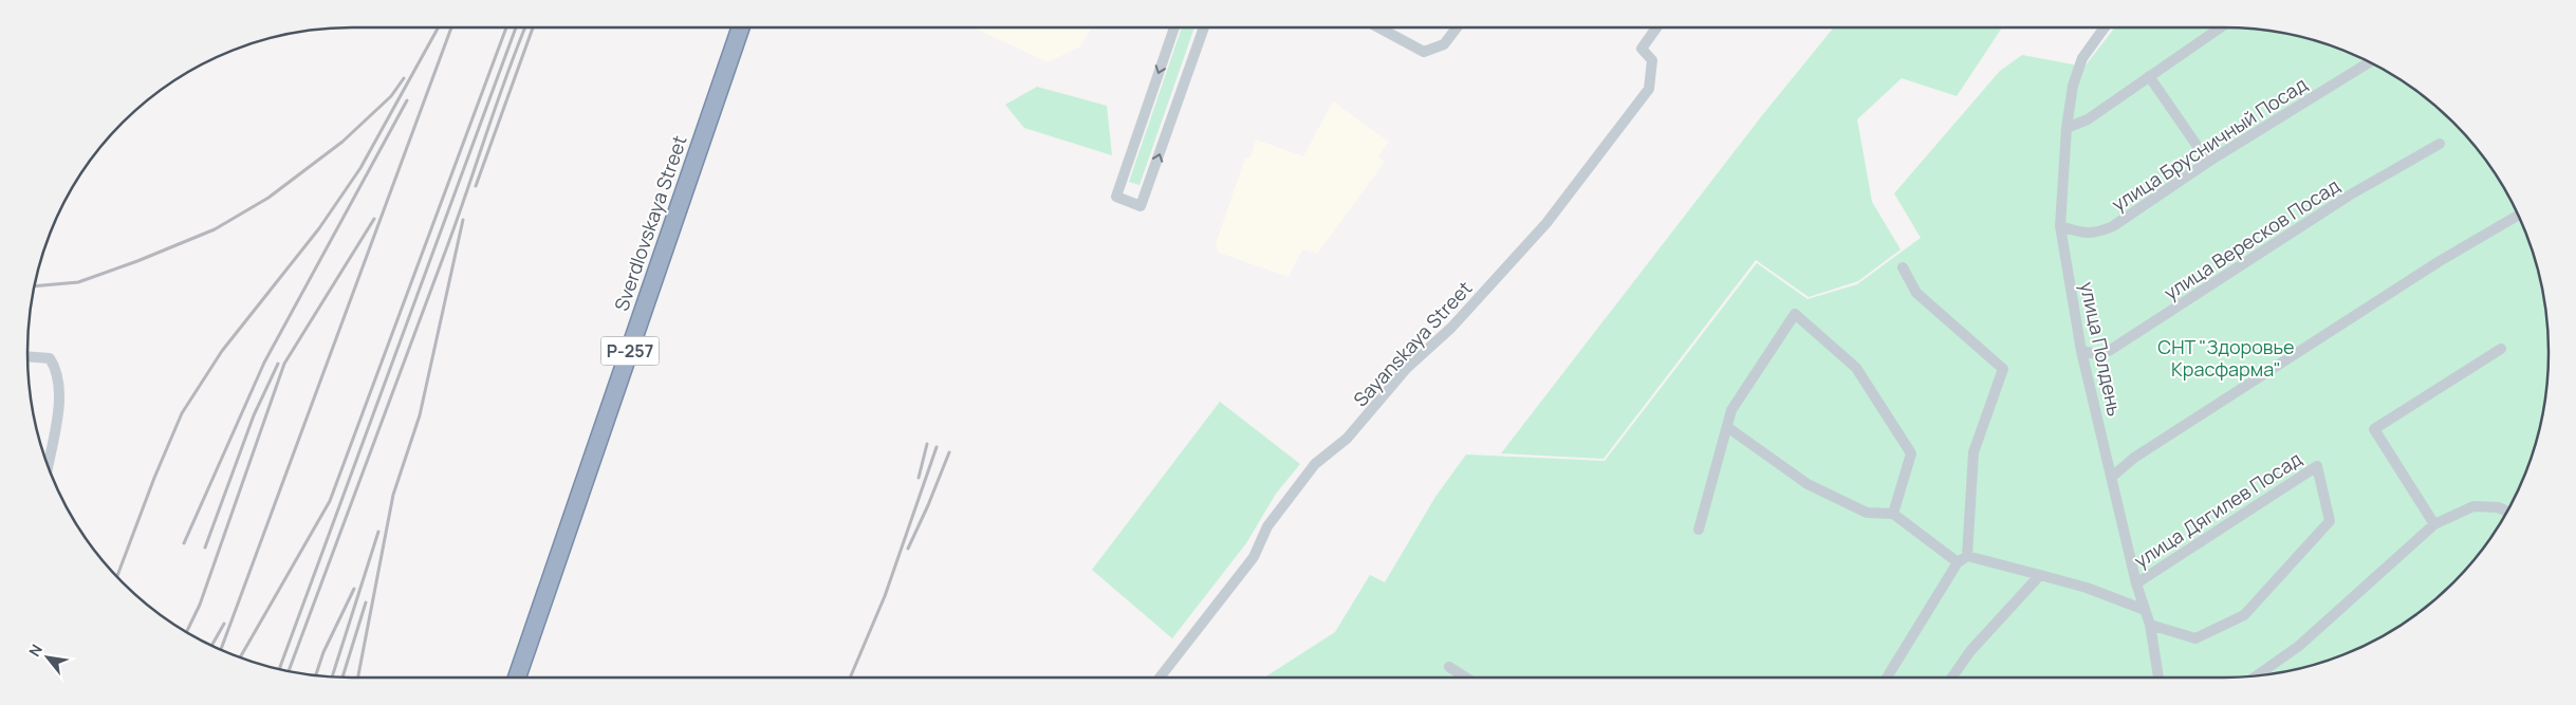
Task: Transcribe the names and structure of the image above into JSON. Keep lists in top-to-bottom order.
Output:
{
  "streets": {
    "highway": ["Sverdlovskaya Street", "Р-257"],
    "street": [
      "улица Брусничный Посад",
      "улица Вересков Посад",
      "Sayanskaya Street",
      "улица Полдень",
      "улица Дягилев Посад"
    ]
  },
  "crossings": [
    ["улица Брусничный Посад", "улица Полдень"],
    ["улица Вересков Посад", "улица Полдень"],
    ["улица Полдень", "улица Дягилев Посад"]
  ],
  "parks": ["СНТ \"Здоровье Красфарма\""],
  "north": "top left"
}
